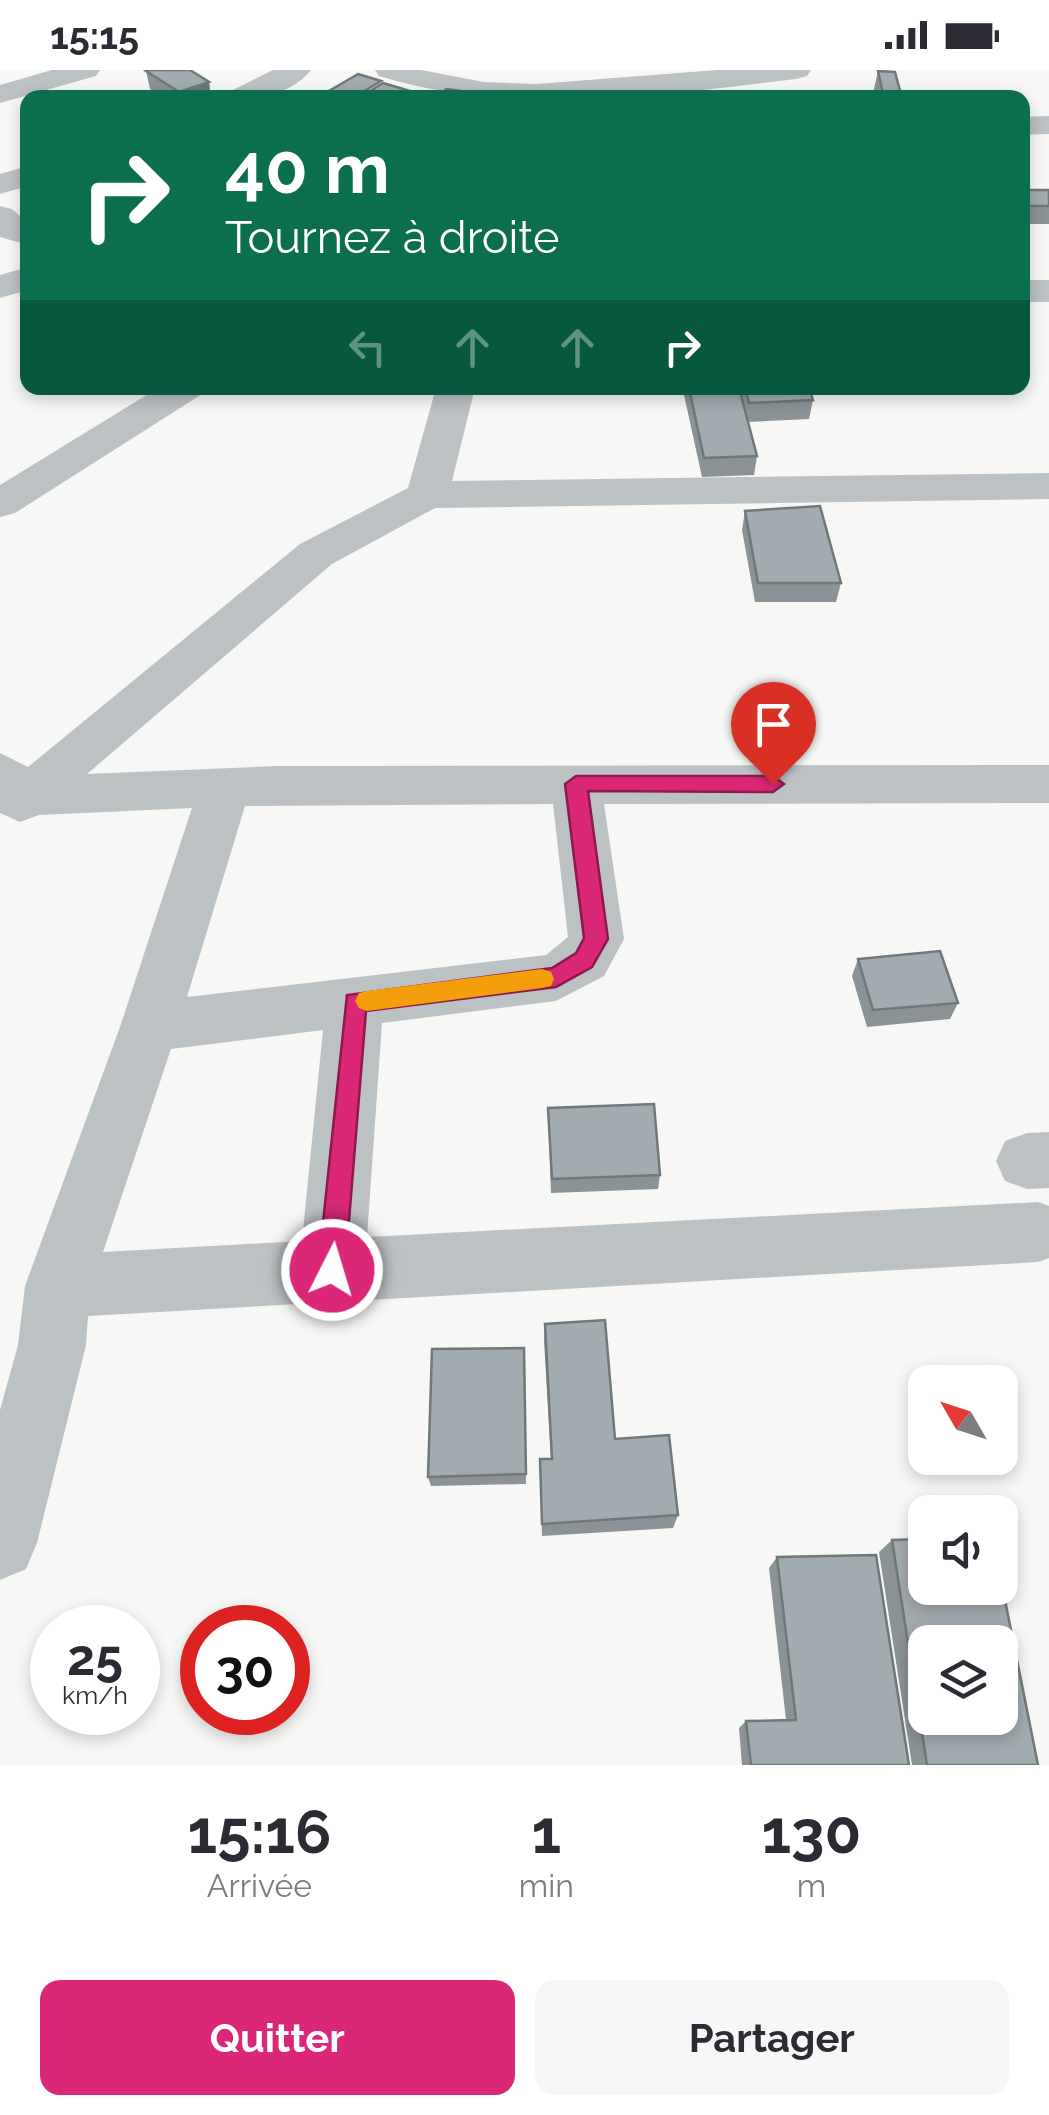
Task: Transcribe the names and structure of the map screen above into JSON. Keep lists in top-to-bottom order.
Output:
{
  "north": "top left",
  "page": {
    "status": "15:15",
    "turn": ["40 m", "Tournez à droite"],
    "speed": "25 km/h",
    "limit": "30",
    "eta": [
      "15:16",
      "Arrivée",
      "1",
      "min",
      "130",
      "m"
    ],
    "buttons": ["Quitter", "Partager"]
  }
}
